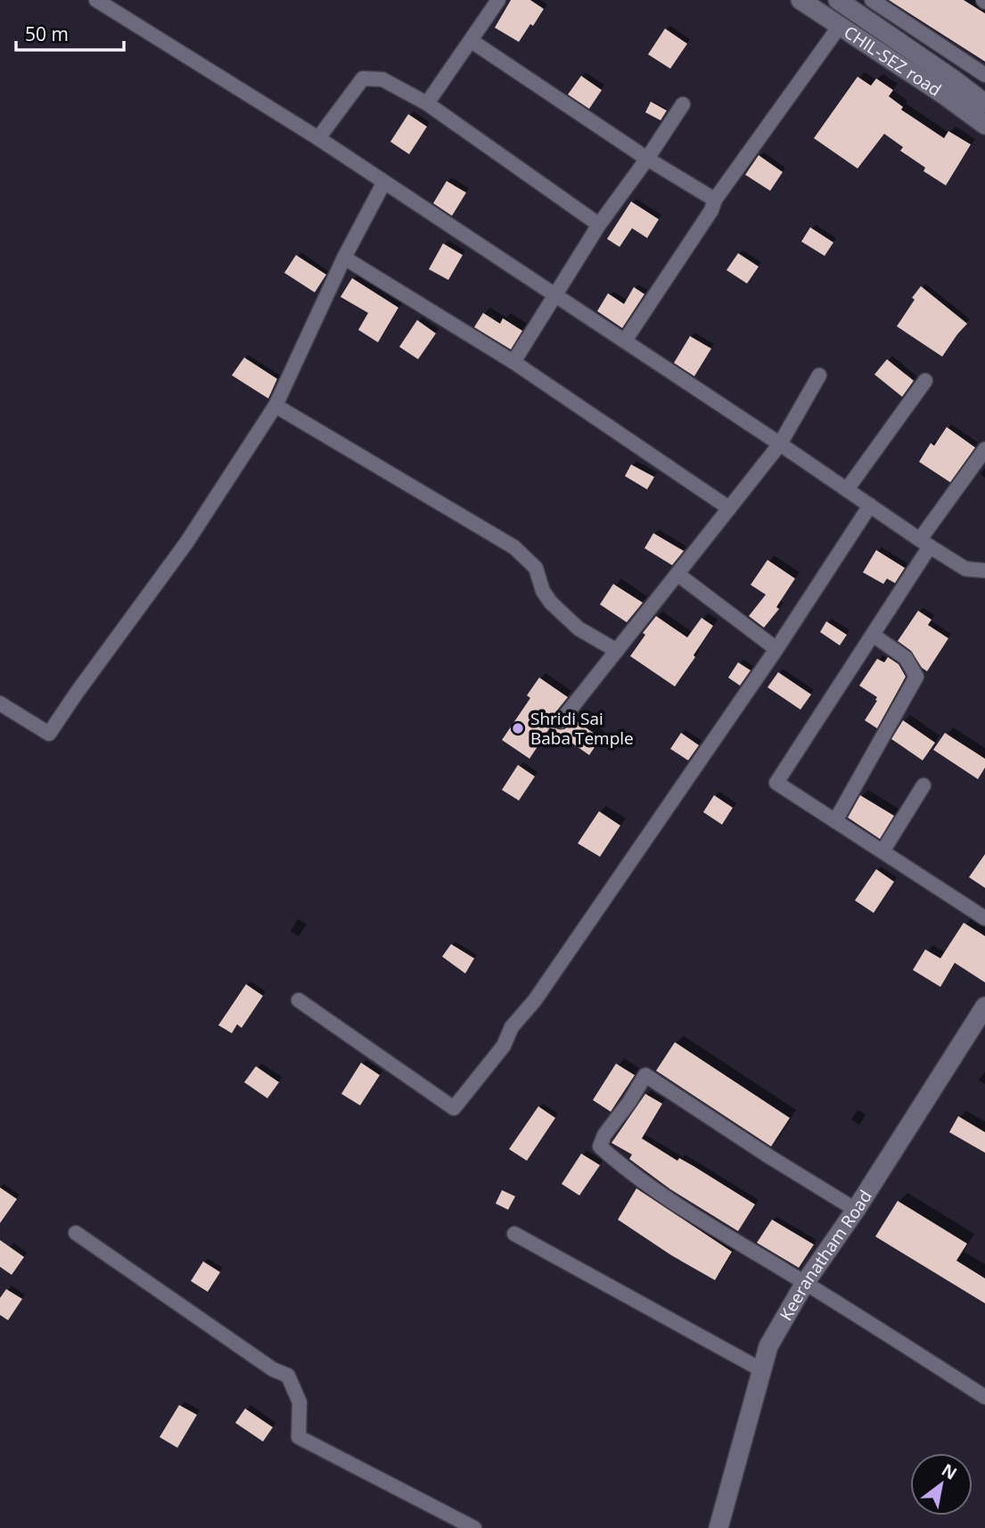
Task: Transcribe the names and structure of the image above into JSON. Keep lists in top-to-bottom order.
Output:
{
  "streets": {
    "street": ["CHIL-SEZ road", "Keeranatham Road"]
  },
  "places": ["Shridi Sai Baba Temple"],
  "scale_bar": "50 m",
  "north": "top right"
}
